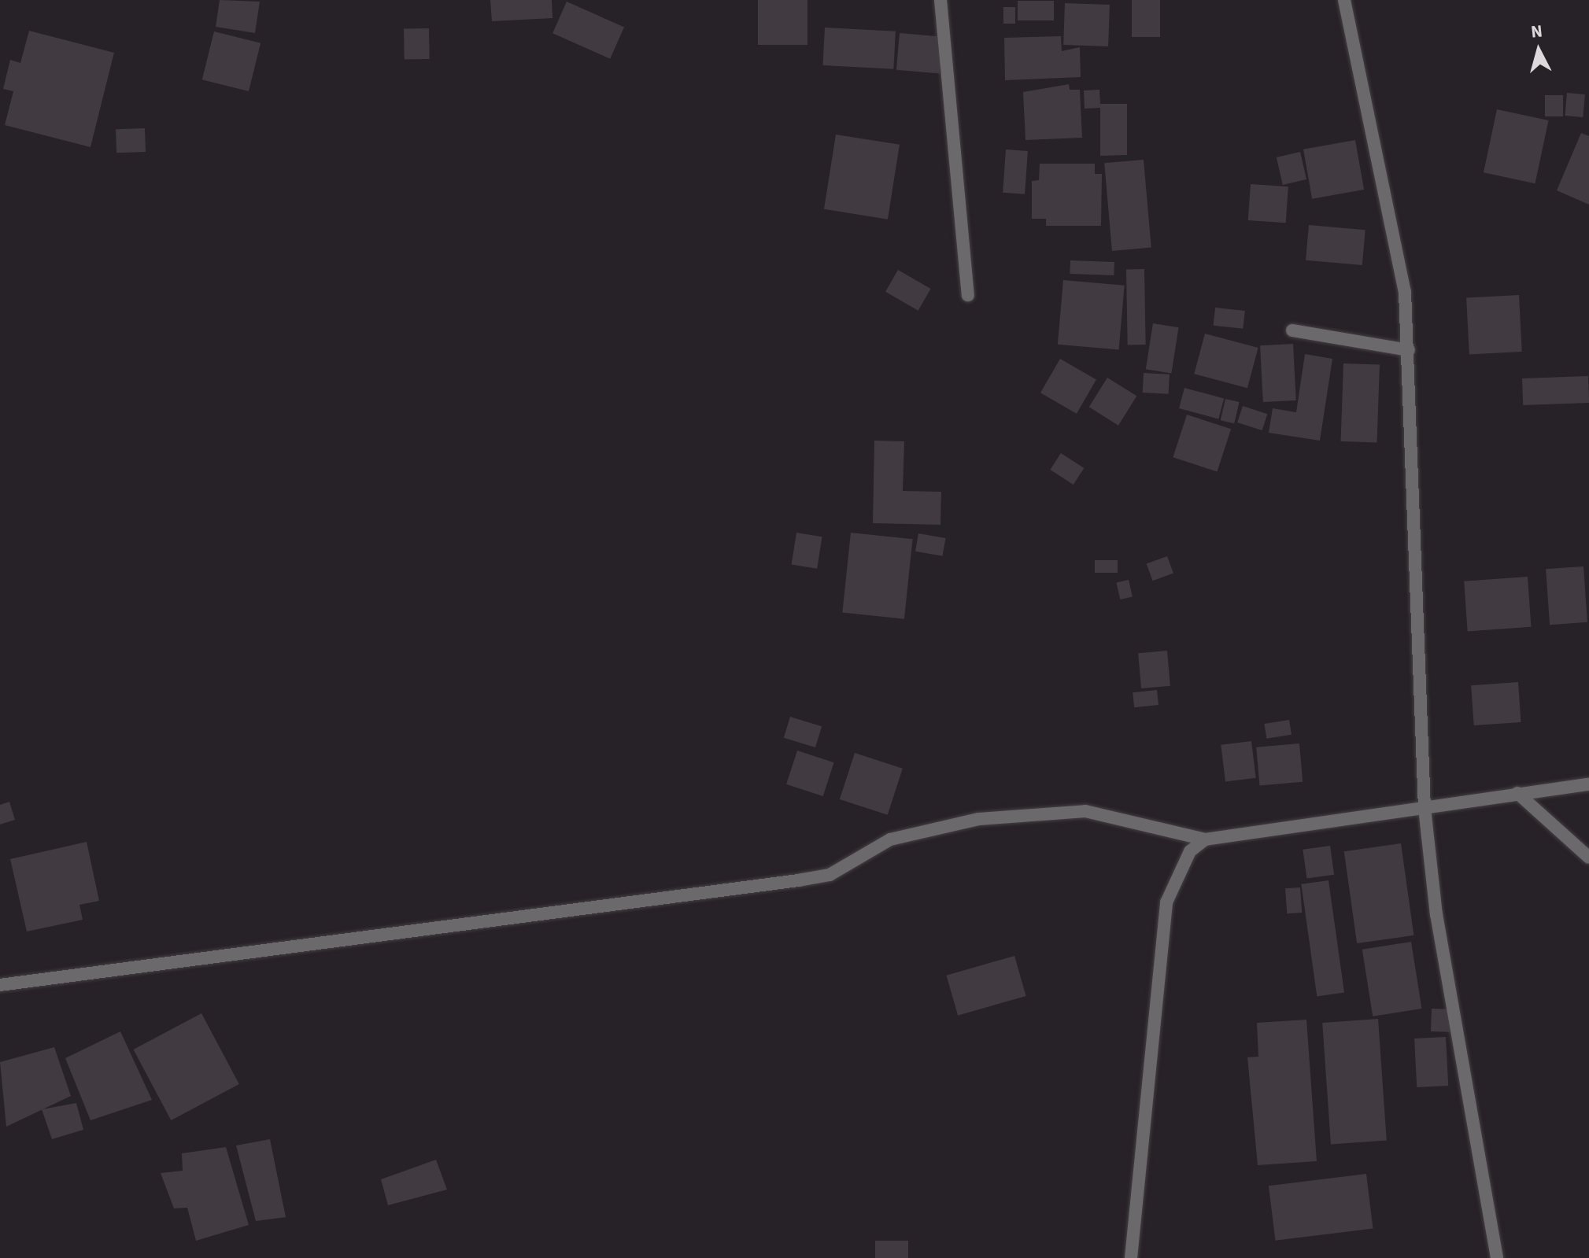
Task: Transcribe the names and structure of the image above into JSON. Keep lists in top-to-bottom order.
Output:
{
  "north": "top"
}
